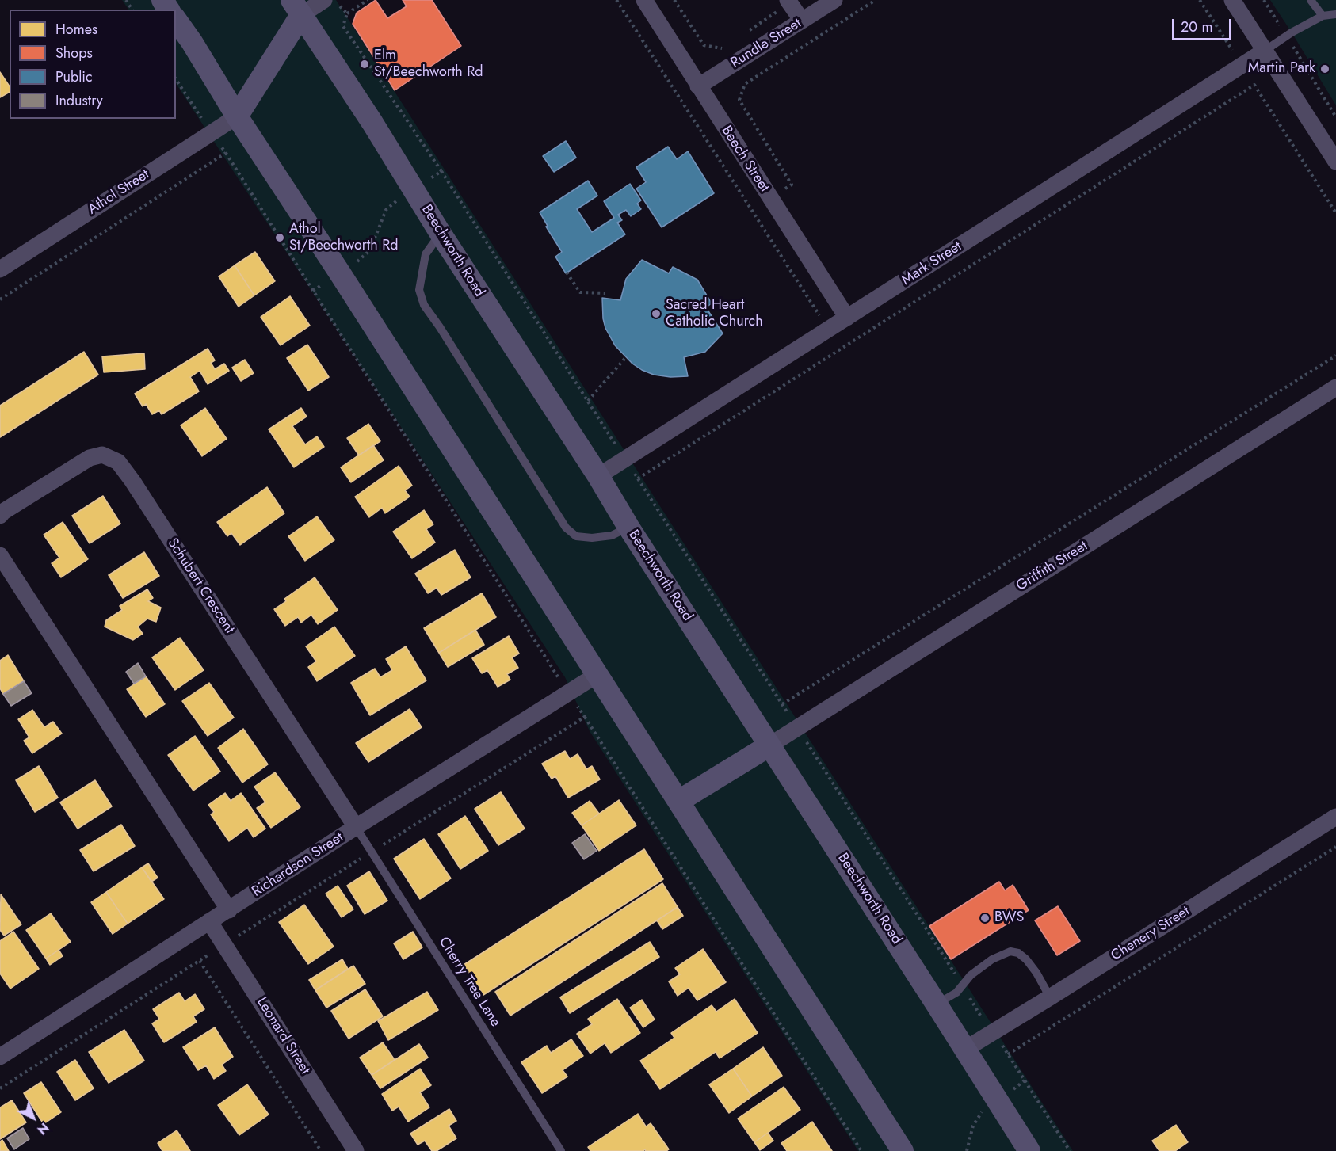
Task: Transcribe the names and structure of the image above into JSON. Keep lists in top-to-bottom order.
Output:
{
  "streets": {
    "main road": ["Beechworth Road"],
    "street": [
      "Rundle Street",
      "Beech Street",
      "Athol Street",
      "Mark Street",
      "Griffith Street",
      "Schubert Crescent",
      "Richardson Street",
      "Chenery Street",
      "Leonard Street"
    ],
    "lane": ["Cherry Tree Lane"]
  },
  "crossings": [
    ["Rundle Street", "Beech Street"],
    ["Beech Street", "Mark Street"],
    ["Beechworth Road", "Mark Street"],
    ["Beechworth Road", "Griffith Street"],
    ["Beechworth Road", "Chenery Street"],
    ["Schubert Crescent", "Richardson Street"],
    ["Schubert Crescent", "Cherry Tree Lane"],
    ["Richardson Street", "Cherry Tree Lane"],
    ["Richardson Street", "Leonard Street"]
  ],
  "places": [
    "Elm St/Beechworth Rd",
    "Martin Park",
    "Athol St/Beechworth Rd",
    "Sacred Heart Catholic Church",
    "BWS"
  ],
  "legend": [
    "Homes",
    "Shops",
    "Public",
    "Industry"
  ],
  "scale_bar": "20 m",
  "north": "bottom right"
}
